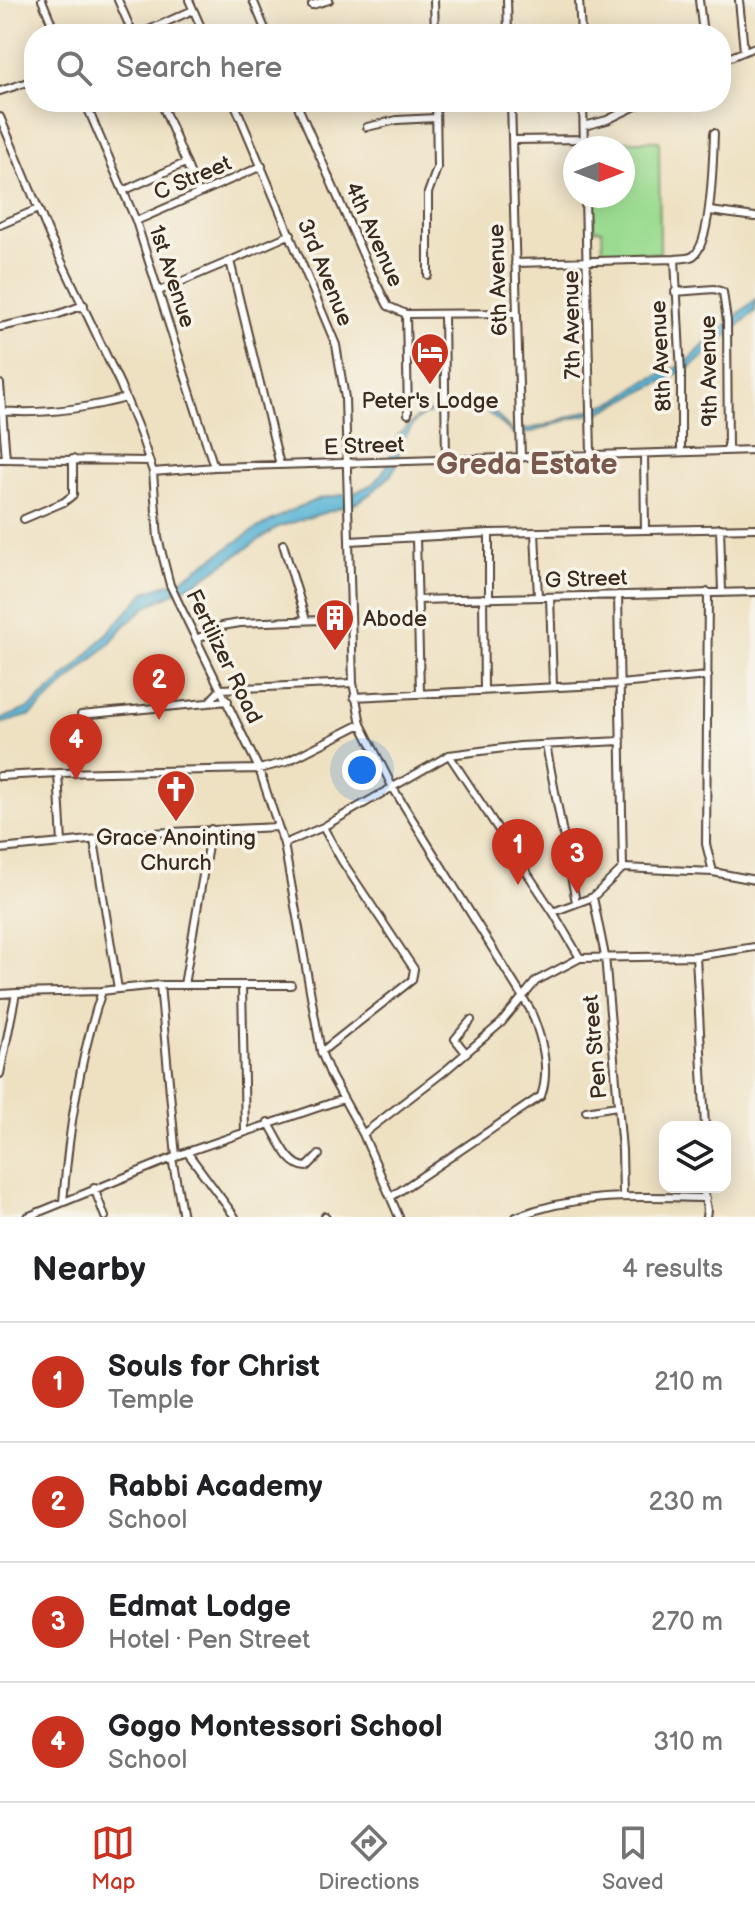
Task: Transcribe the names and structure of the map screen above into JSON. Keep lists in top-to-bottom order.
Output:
{
  "streets": {
    "street": [
      "C Street",
      "4th Avenue",
      "3rd Avenue",
      "1st Avenue",
      "6th Avenue",
      "7th Avenue",
      "8th Avenue",
      "9th Avenue",
      "E Street",
      "G Street",
      "Fertilizer Road",
      "Pen Street"
    ]
  },
  "crossings": [
    ["C Street", "3rd Avenue"],
    ["C Street", "1st Avenue"],
    ["4th Avenue", "6th Avenue"],
    ["3rd Avenue", "E Street"],
    ["3rd Avenue", "Fertilizer Road"],
    ["1st Avenue", "E Street"],
    ["6th Avenue", "E Street"],
    ["7th Avenue", "E Street"],
    ["8th Avenue", "9th Avenue"],
    ["8th Avenue", "E Street"],
    ["9th Avenue", "E Street"],
    ["E Street", "Fertilizer Road"]
  ],
  "districts": ["Greda Estate"],
  "places": {
    "hotel": ["Peter's Lodge"],
    "building": ["Abode"],
    "church": ["Grace Anointing Church"]
  },
  "north": "right",
  "page": {
    "search": "Search here",
    "pins": [
      "2",
      "4",
      "1",
      "3"
    ],
    "heading": ["Nearby", "4 results"],
    "list": [
      {
        "mark": "1",
        "name": "Souls for Christ",
        "note": "Temple",
        "value": "210 m"
      },
      {
        "mark": "2",
        "name": "Rabbi Academy",
        "note": "School",
        "value": "230 m"
      },
      {
        "mark": "3",
        "name": "Edmat Lodge",
        "note": "Hotel · Pen Street",
        "value": "270 m"
      },
      {
        "mark": "4",
        "name": "Gogo Montessori School",
        "note": "School",
        "value": "310 m"
      }
    ],
    "nav": ["Map", "Directions", "Saved"]
  }
}
